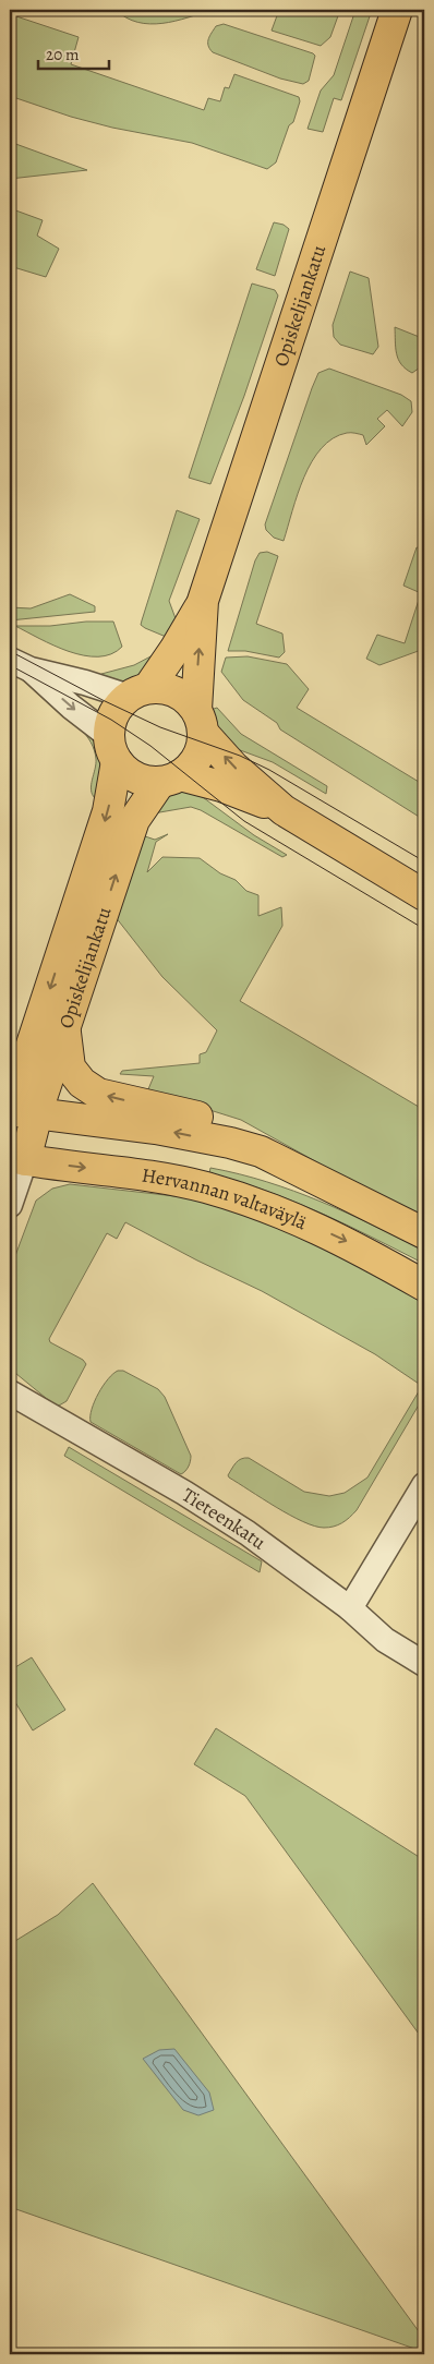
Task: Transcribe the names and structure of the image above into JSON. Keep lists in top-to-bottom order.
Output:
{
  "streets": {
    "main road": ["Opiskelijankatu", "Hervannan valtaväylä"],
    "street": ["Tieteenkatu"]
  },
  "crossings": [
    ["Opiskelijankatu", "Hervannan valtaväylä"]
  ],
  "scale_bar": "20 m"
}
